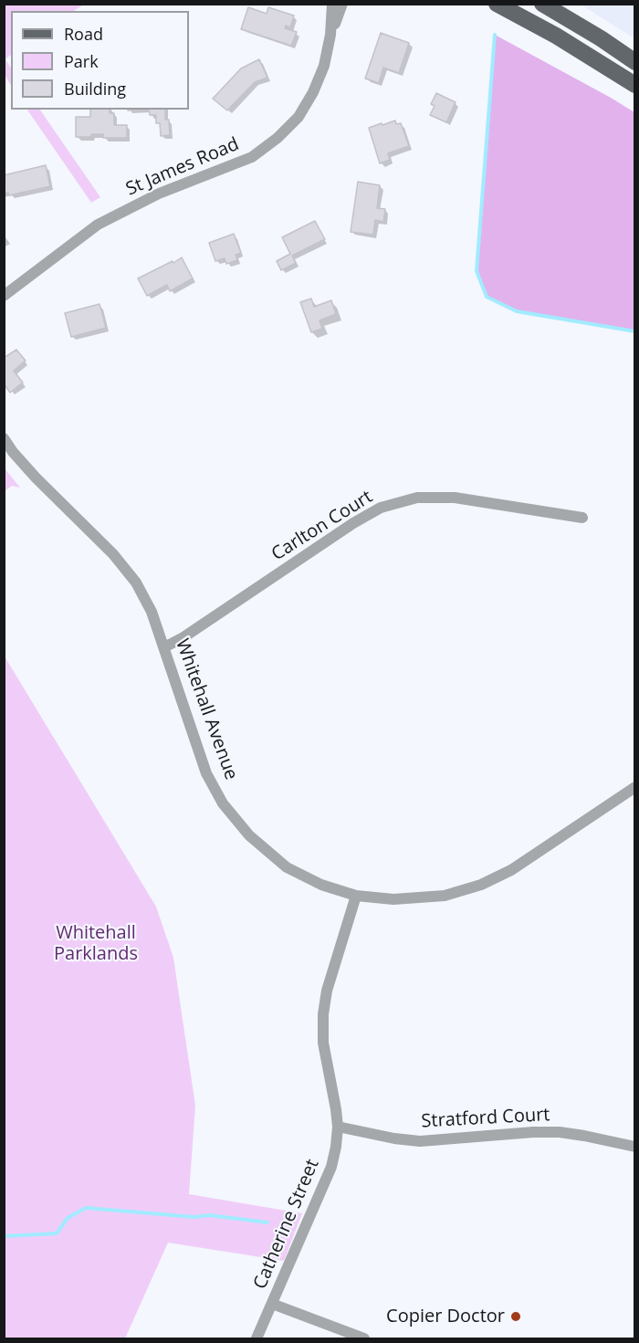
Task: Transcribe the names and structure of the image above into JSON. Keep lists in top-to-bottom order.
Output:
{
  "streets": {
    "street": [
      "St James Road",
      "Carlton Court",
      "Whitehall Avenue",
      "Stratford Court",
      "Catherine Street"
    ]
  },
  "crossings": [
    ["Carlton Court", "Whitehall Avenue"],
    ["Whitehall Avenue", "Catherine Street"],
    ["Stratford Court", "Catherine Street"]
  ],
  "parks": ["Whitehall Parklands"],
  "places": ["Copier Doctor"],
  "legend": ["Road", "Park", "Building"]
}
